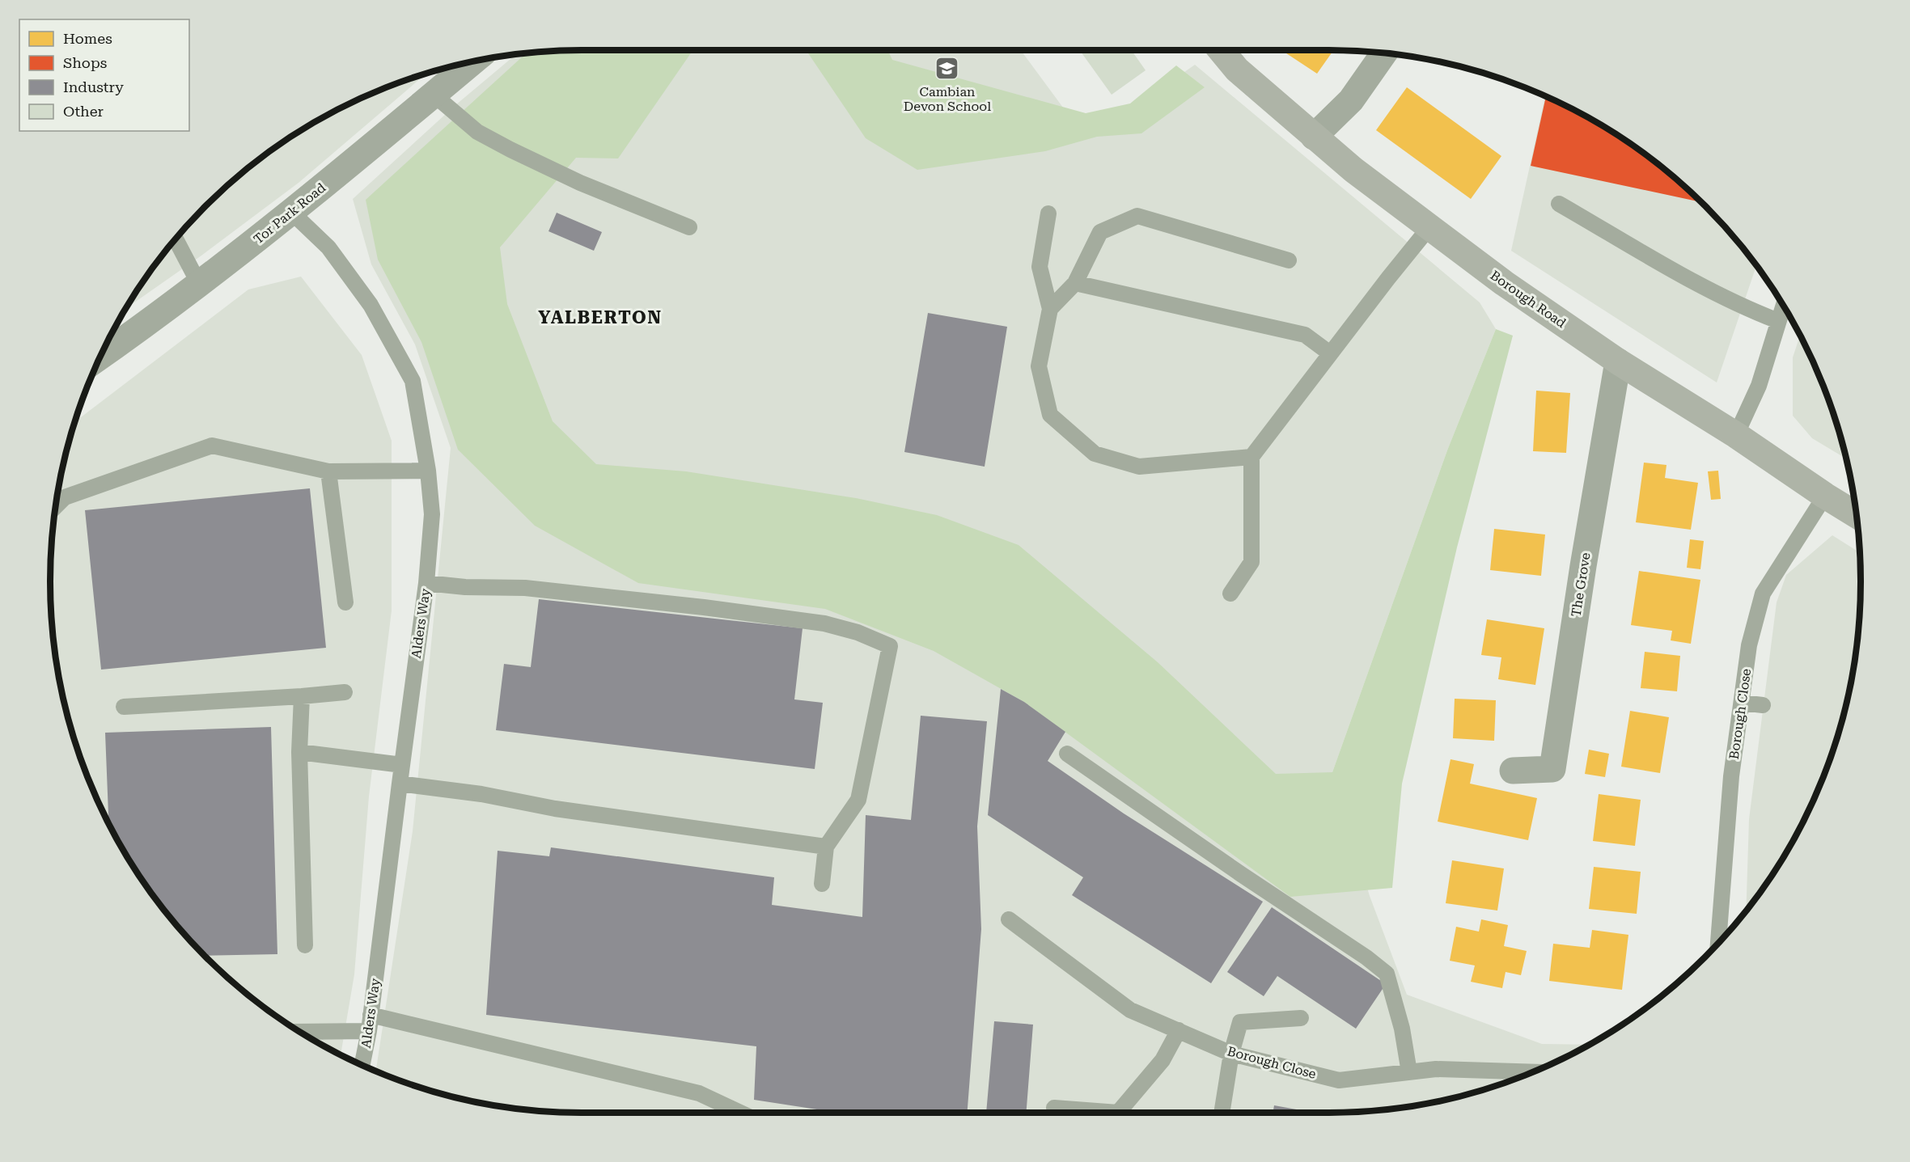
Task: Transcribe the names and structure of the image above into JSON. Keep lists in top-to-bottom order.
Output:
{
  "streets": {
    "main road": ["Borough Road"],
    "street": ["Tor Park Road", "The Grove"],
    "lane": ["Alders Way", "Borough Close"]
  },
  "crossings": [
    ["Tor Park Road", "Alders Way"],
    ["Borough Road", "The Grove"],
    ["Borough Road", "Borough Close"]
  ],
  "districts": ["YALBERTON"],
  "places": {
    "school or university": ["Cambian Devon School"]
  },
  "legend": [
    "Homes",
    "Shops",
    "Industry",
    "Other"
  ]
}
